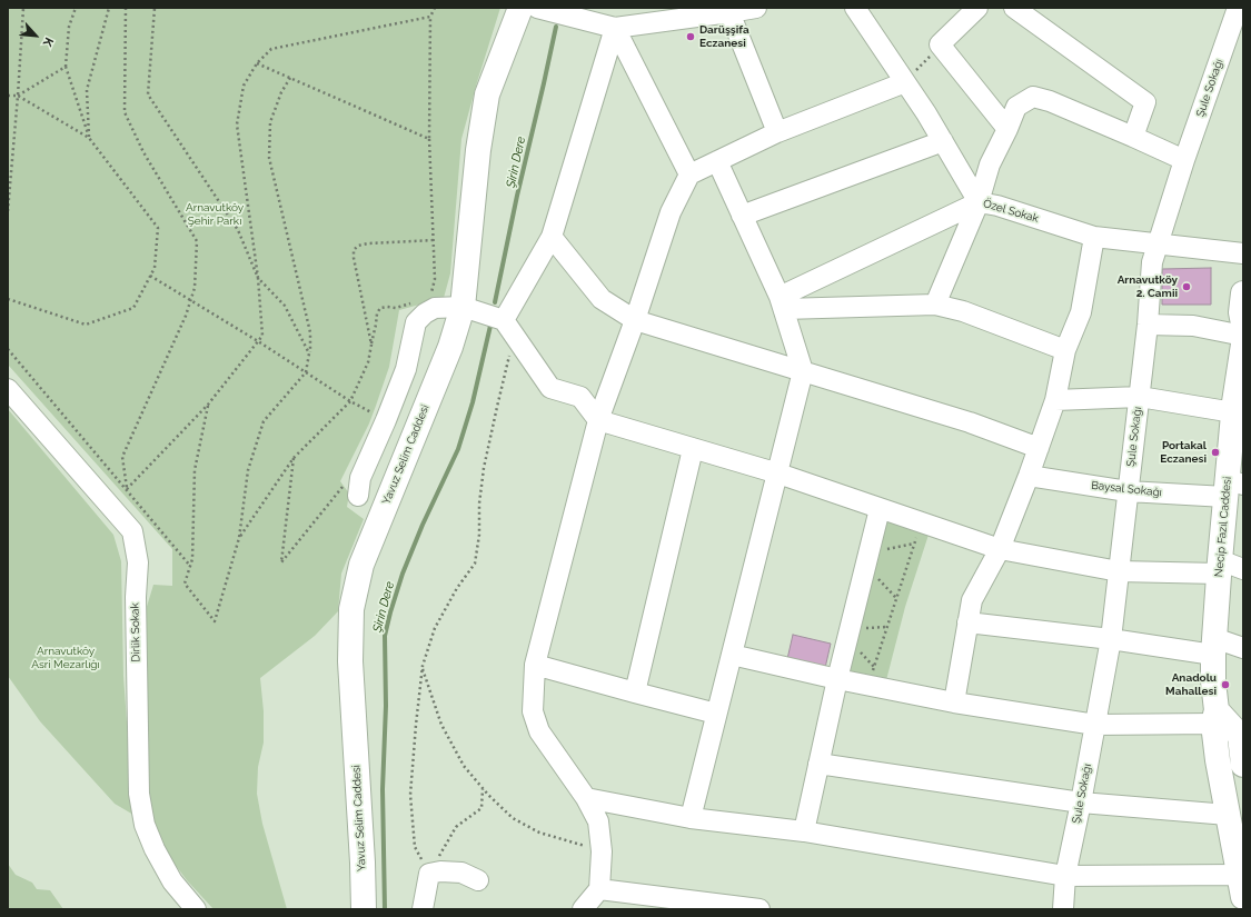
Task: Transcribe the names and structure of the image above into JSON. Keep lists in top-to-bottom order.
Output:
{
  "streets": {
    "main road": ["Yavuz Selim Caddesi", "Necip Fazıl Caddesi"],
    "street": [
      "Şule Sokağı",
      "Özel Sokak",
      "Baysal Sokağı",
      "Dirlik Sokak"
    ]
  },
  "crossings": [
    ["Şule Sokağı", "Özel Sokak"],
    ["Şule Sokağı", "Baysal Sokağı"],
    ["Baysal Sokağı", "Necip Fazıl Caddesi"]
  ],
  "water": ["Şirin Dere"],
  "parks": ["Arnavutköy Şehir Parkı", "Arnavutköy Asri Mezarlığı"],
  "places": [
    "Darüşşifa Eczanesi",
    "Arnavutköy 2. Camii",
    "Portakal Eczanesi",
    "Anadolu Mahallesi"
  ],
  "north": "bottom right"
}
